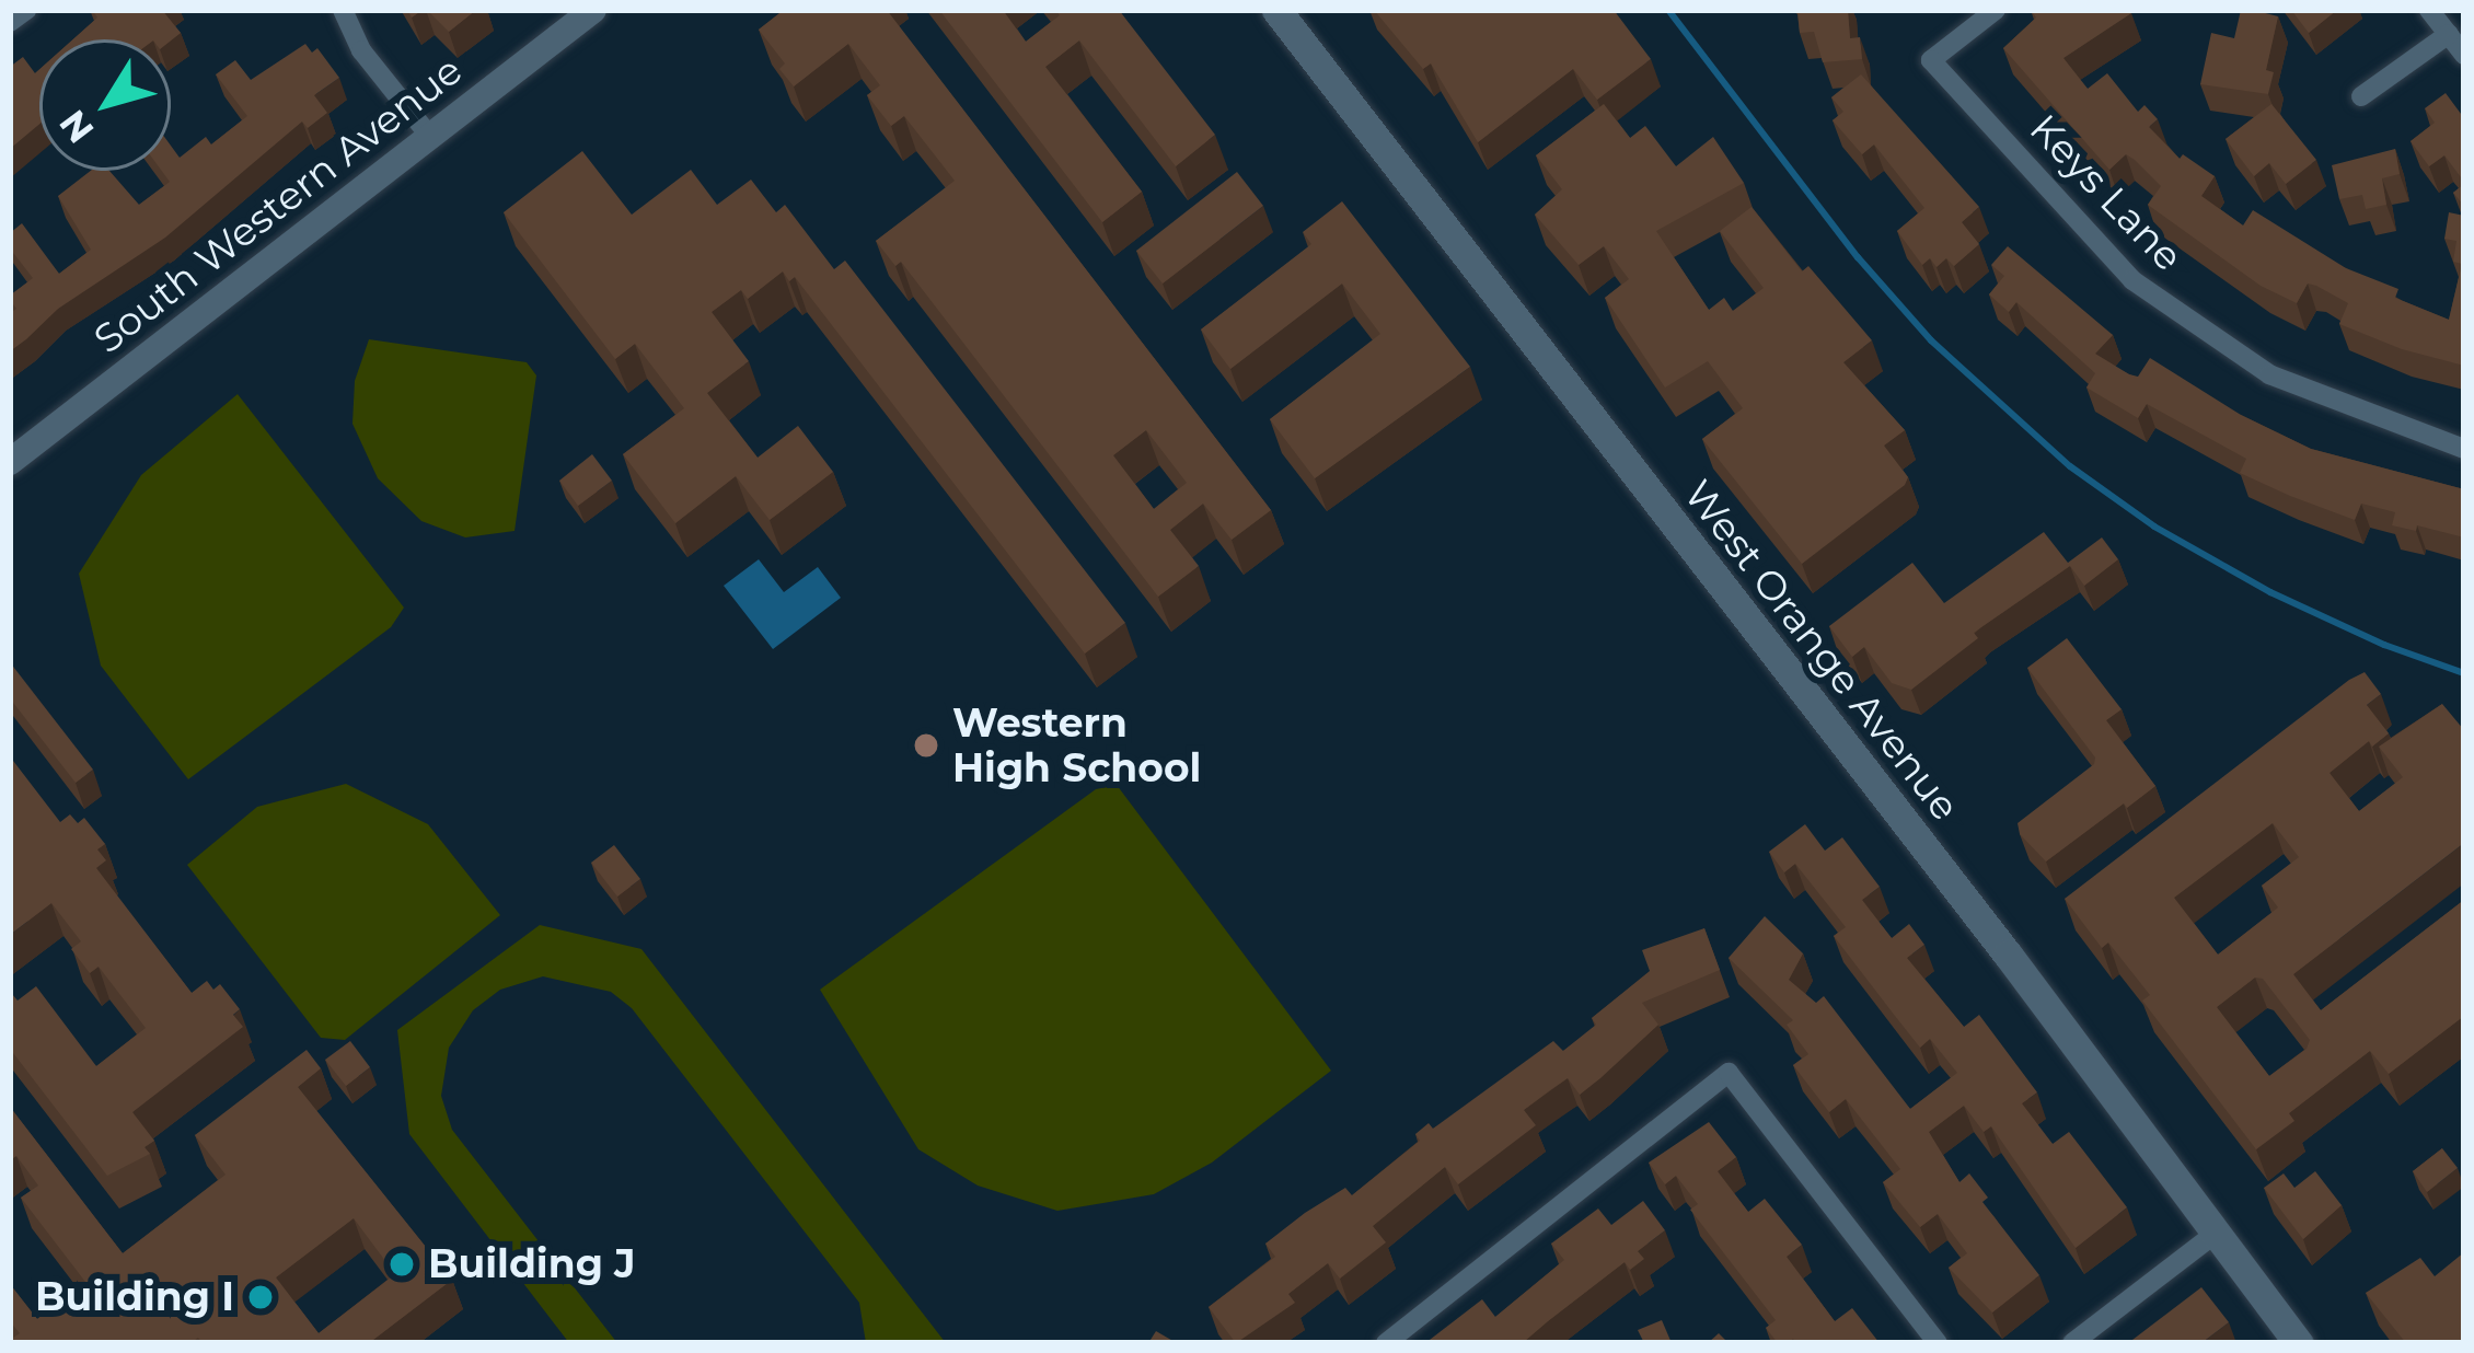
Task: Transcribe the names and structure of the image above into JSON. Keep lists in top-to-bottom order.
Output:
{
  "streets": {
    "main road": ["West Orange Avenue"],
    "street": ["Keys Lane", "South Western Avenue"]
  },
  "places": ["Western High School", "Building J", "Building I"],
  "north": "bottom left"
}
